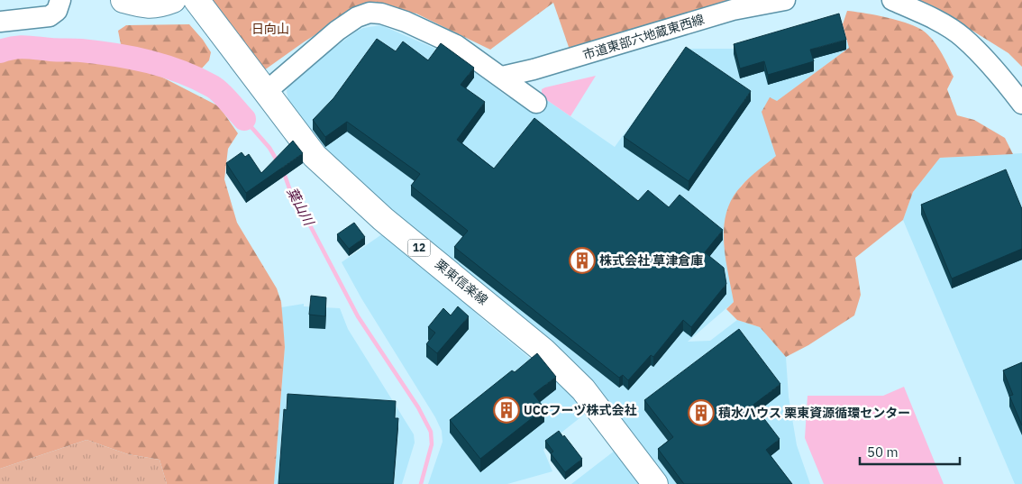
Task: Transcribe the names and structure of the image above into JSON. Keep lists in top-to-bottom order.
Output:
{
  "streets": {
    "main road": ["12", "栗東信楽線"],
    "street": ["市道東部六地蔵東西線"]
  },
  "water": ["葉山川"],
  "parks": ["日向山"],
  "places": {
    "building": ["株式会社 草津倉庫", "UCCフーヅ株式会社", "積水ハウス 栗東資源循環センター"]
  },
  "scale_bar": "50 m"
}
